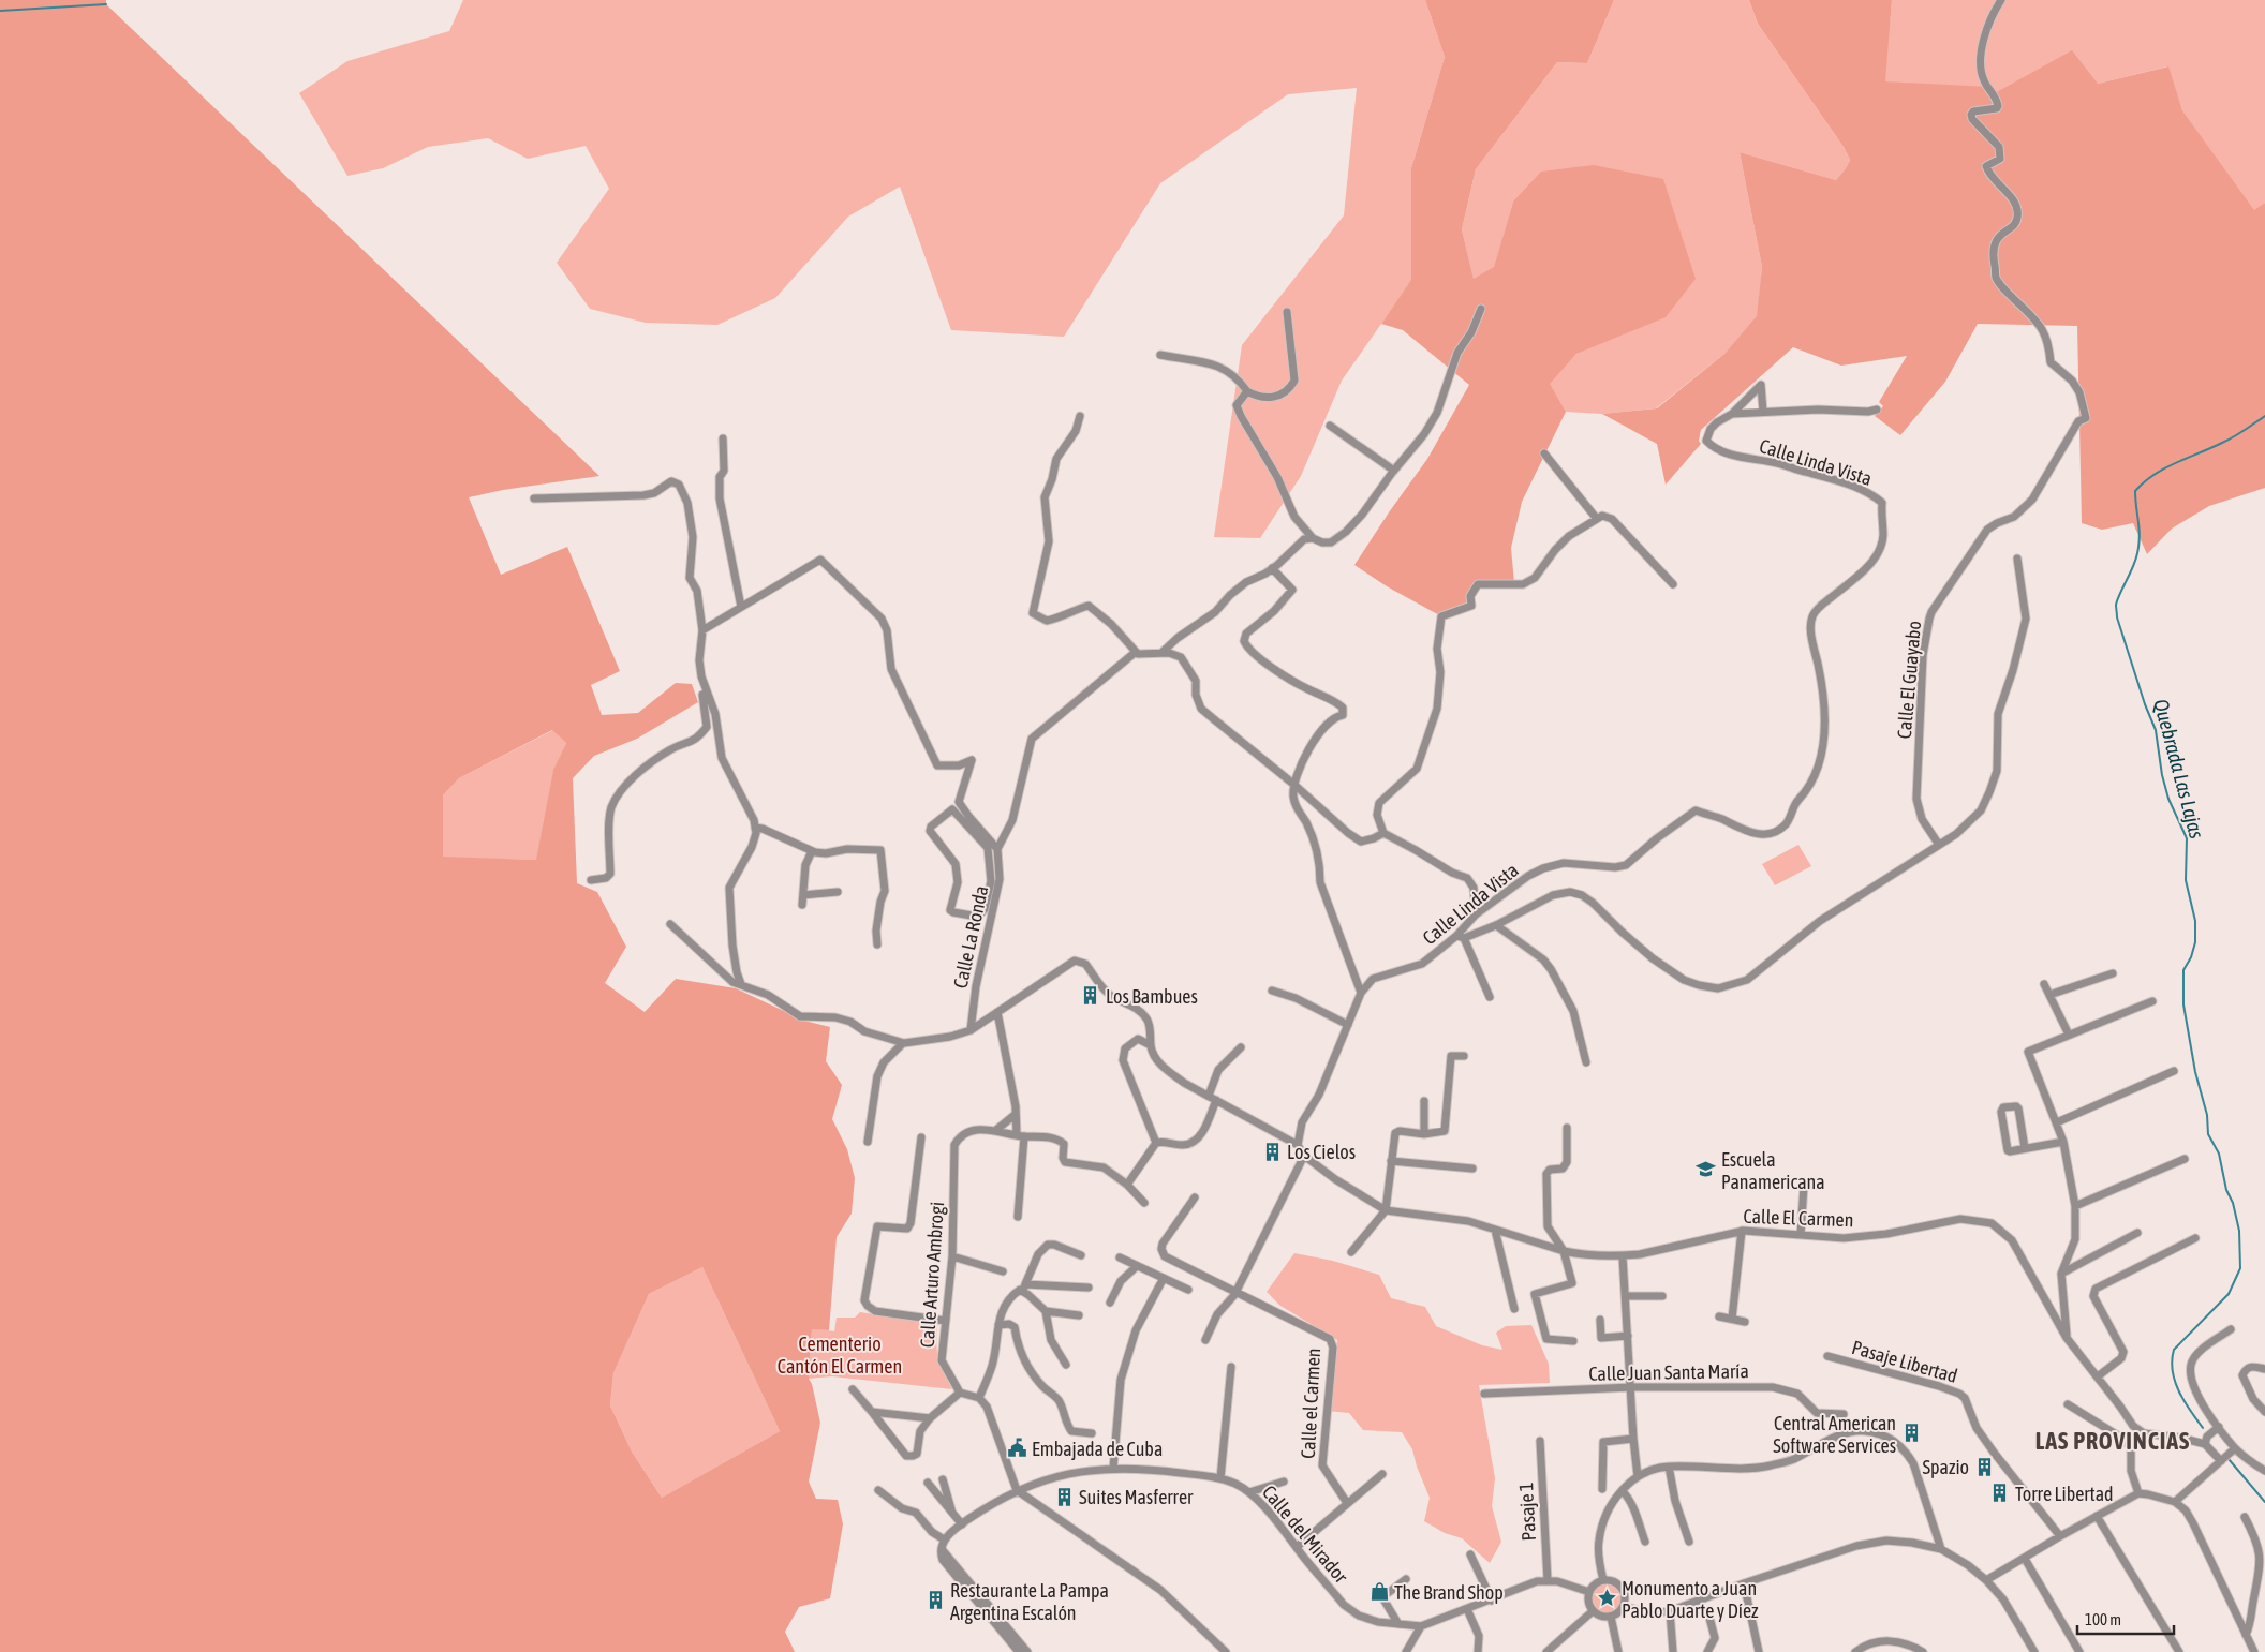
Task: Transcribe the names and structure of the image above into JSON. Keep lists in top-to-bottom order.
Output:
{
  "streets": {
    "street": [
      "Calle Linda Vista",
      "Calle El Guayabo",
      "Calle La Ronda",
      "Calle El Carmen",
      "Calle Arturo Ambrogi",
      "Pasaje Libertad",
      "Calle Juan Santa María",
      "Calle el Carmen",
      "Pasaje 1",
      "Calle del Mirador"
    ]
  },
  "crossings": [
    ["Pasaje 1", "Calle del Mirador"]
  ],
  "districts": ["LAS PROVINCIAS"],
  "water": ["Quebrada Las Lajas"],
  "parks": ["Cementerio Cantón El Carmen"],
  "places": {
    "building": [
      "Los Bambues",
      "Los Cielos",
      "Central American Software Services",
      "Spazio",
      "Torre Libertad",
      "Suites Masferrer",
      "Restaurante La Pampa Argentina Escalón"
    ],
    "school or university": ["Escuela Panamericana"],
    "public building": ["Embajada de Cuba"],
    "shop": ["The Brand Shop"],
    "place": ["Monumento a Juan Pablo Duarte y Díez"]
  },
  "scale_bar": "100 m"
}
